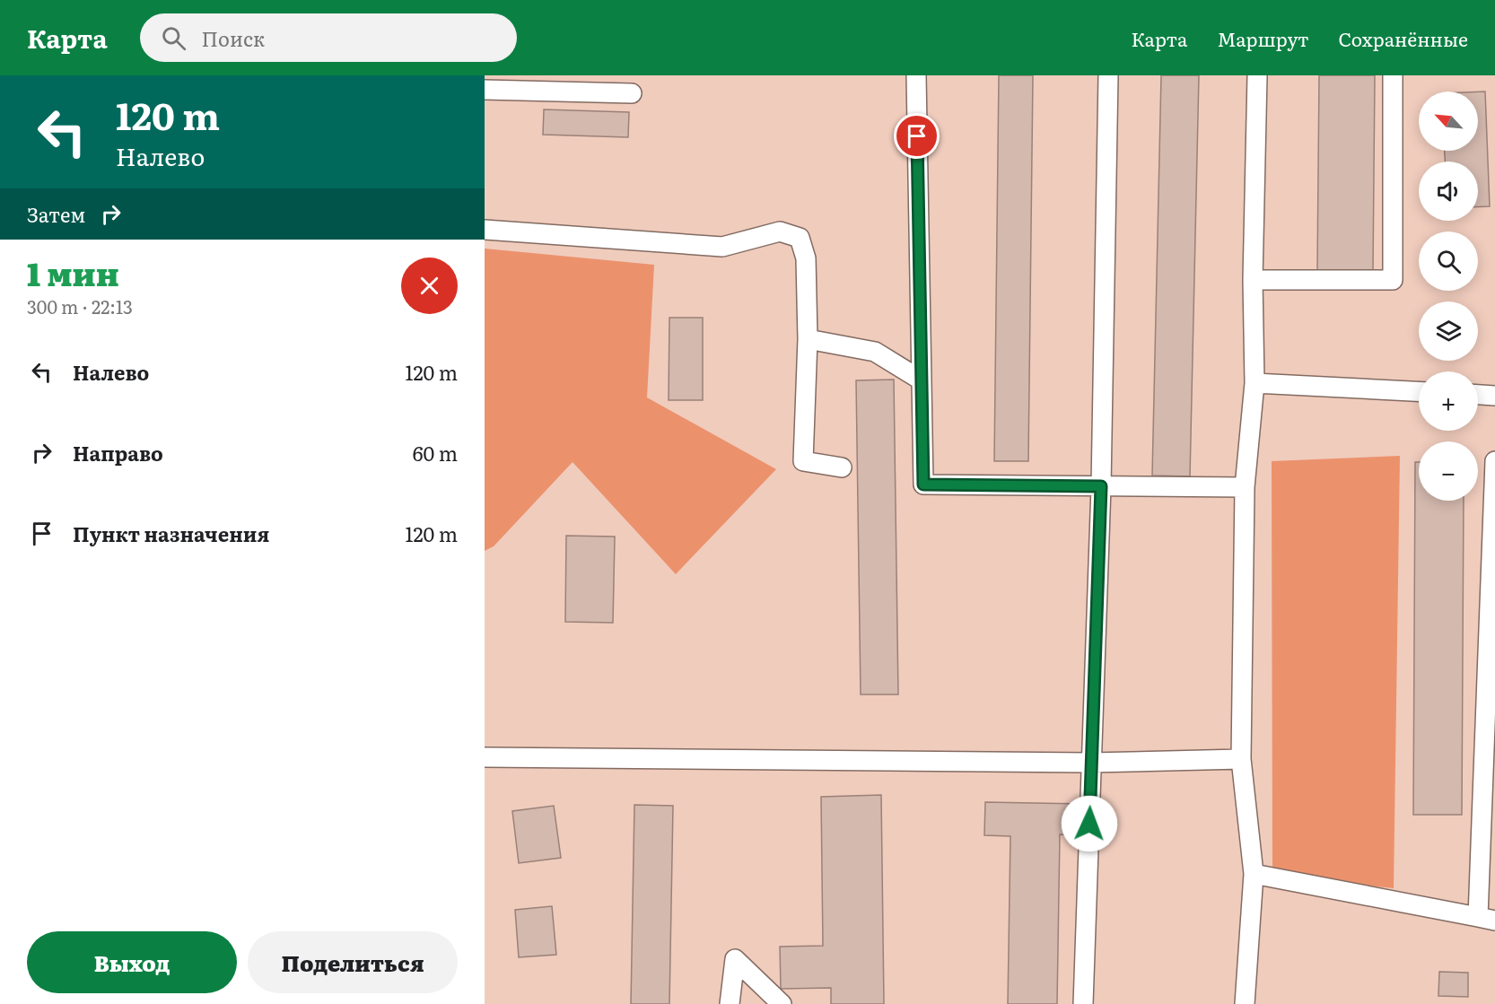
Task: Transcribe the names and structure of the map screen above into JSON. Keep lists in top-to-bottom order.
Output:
{
  "north": "top left",
  "page": {
    "header": "Карта",
    "search": "Поиск",
    "nav": ["Карта", "Маршрут", "Сохранённые"],
    "turn": ["120 m", "Налево"],
    "map_buttons": ["+", "−"],
    "then": "Затем",
    "heading": ["1 мин", "300 m · 22:13"],
    "list": [
      {
        "name": "Налево",
        "value": "120 m"
      },
      {
        "name": "Направо",
        "value": "60 m"
      },
      {
        "name": "Пункт назначения",
        "value": "120 m"
      }
    ],
    "buttons": ["Выход", "Поделиться"]
  }
}
